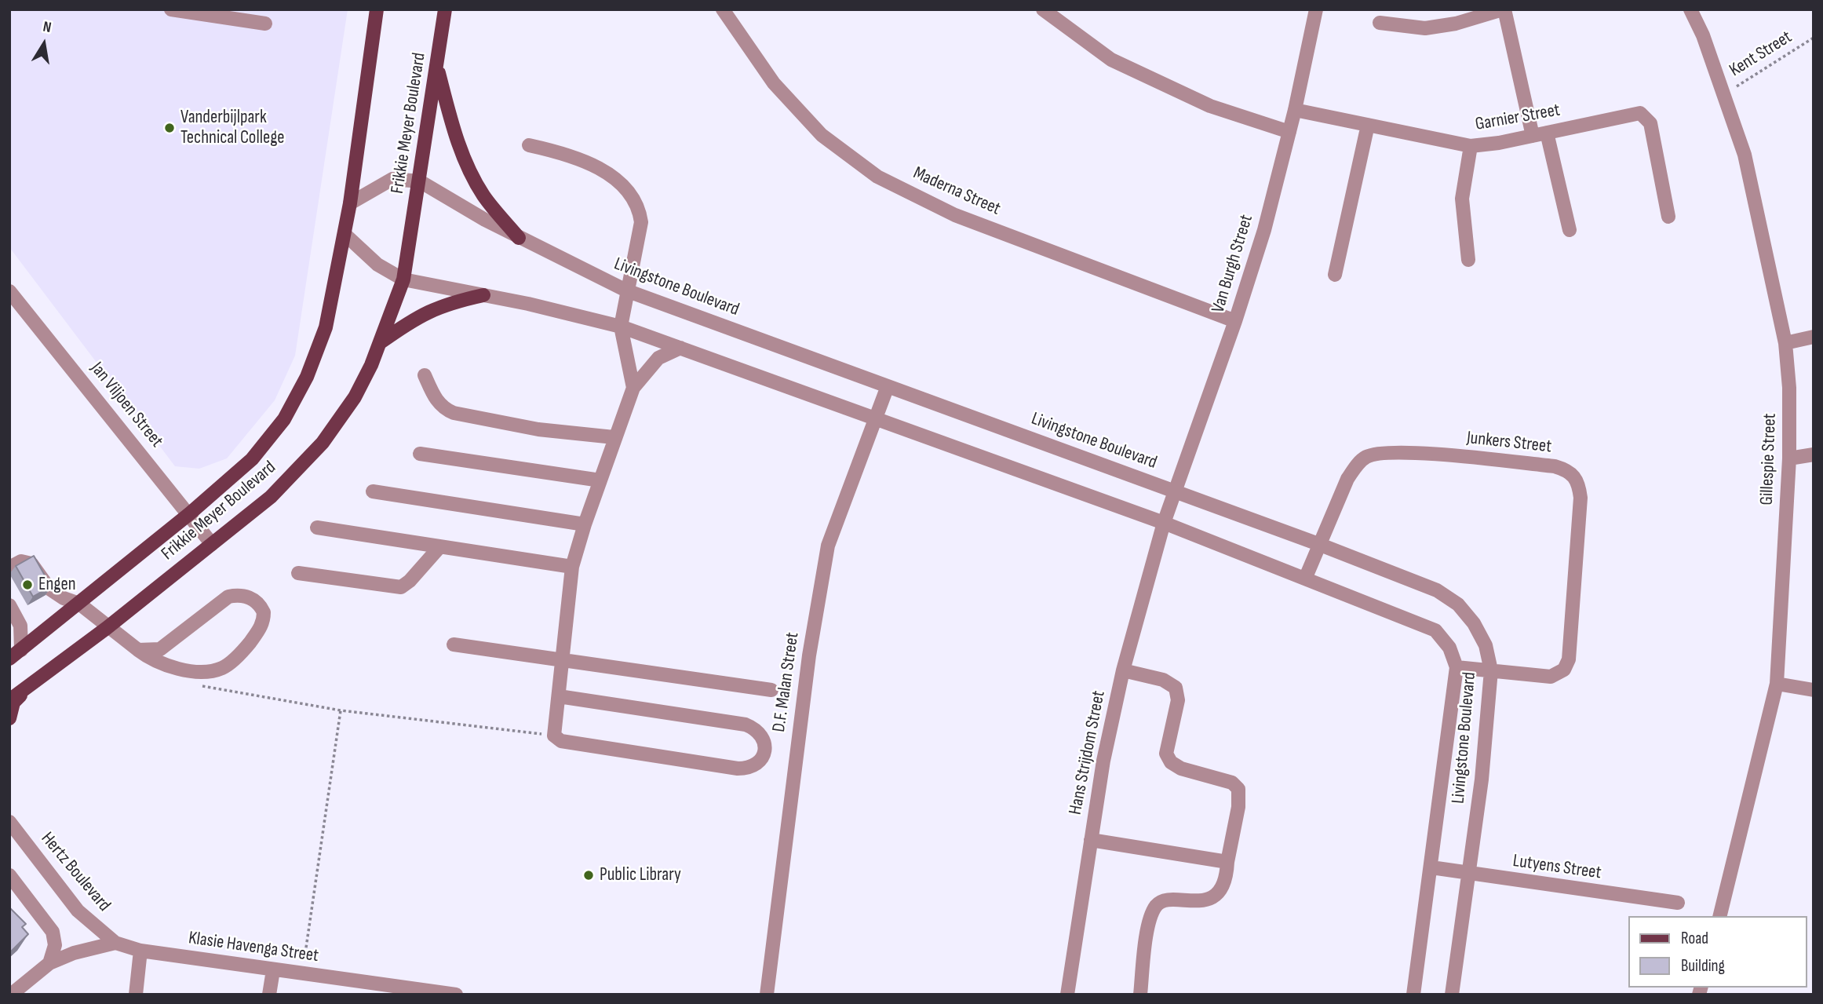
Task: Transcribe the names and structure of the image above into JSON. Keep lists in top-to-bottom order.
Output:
{
  "streets": {
    "main road": ["Frikkie Meyer Boulevard"],
    "street": [
      "Garnier Street",
      "Maderna Street",
      "Van Burgh Street",
      "Livingstone Boulevard",
      "Jan Viljoen Street",
      "Junkers Street",
      "Gillespie Street",
      "D.F. Malan Street",
      "Hans Strijdom Street",
      "Lutyens Street",
      "Hertz Boulevard",
      "Klasie Havenga Street"
    ],
    "path": ["Kent Street"]
  },
  "crossings": [
    ["Kent Street", "Gillespie Street"],
    ["Garnier Street", "Van Burgh Street"],
    ["Frikkie Meyer Boulevard", "Livingstone Boulevard"],
    ["Frikkie Meyer Boulevard", "Jan Viljoen Street"],
    ["Maderna Street", "Van Burgh Street"],
    ["Van Burgh Street", "Livingstone Boulevard"],
    ["Van Burgh Street", "Hans Strijdom Street"],
    ["Livingstone Boulevard", "Junkers Street"],
    ["Livingstone Boulevard", "D.F. Malan Street"],
    ["Livingstone Boulevard", "Hans Strijdom Street"],
    ["Livingstone Boulevard", "Lutyens Street"],
    ["Hertz Boulevard", "Klasie Havenga Street"]
  ],
  "places": ["Vanderbijlpark Technical College", "Engen", "Public Library"],
  "legend": ["Road", "Building"],
  "north": "top"
}
